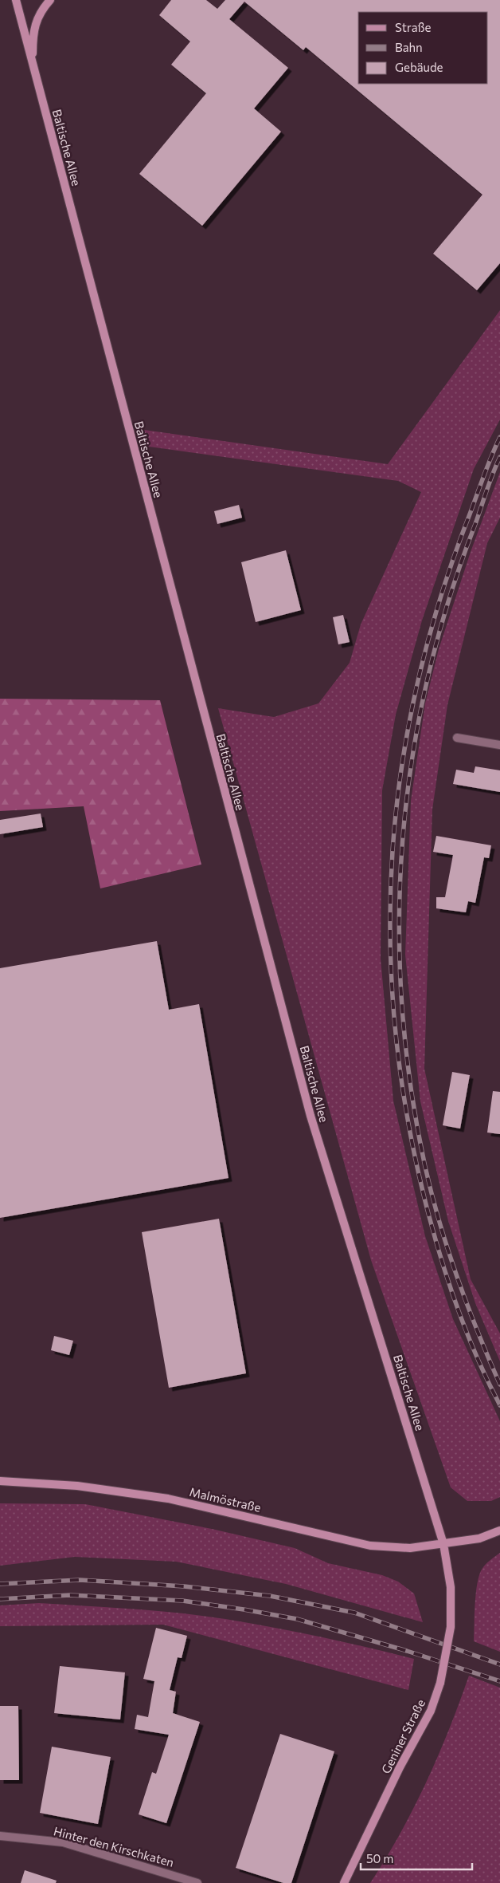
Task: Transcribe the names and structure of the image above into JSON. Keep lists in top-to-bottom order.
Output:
{
  "streets": {
    "main road": ["Baltische Allee", "Malmöstraße", "Geniner Straße"],
    "street": ["Hinter den Kirschkaten"]
  },
  "crossings": [
    ["Baltische Allee", "Malmöstraße"],
    ["Baltische Allee", "Geniner Straße"],
    ["Malmöstraße", "Geniner Straße"]
  ],
  "legend": ["Straße", "Bahn", "Gebäude"],
  "scale_bar": "50 m"
}
